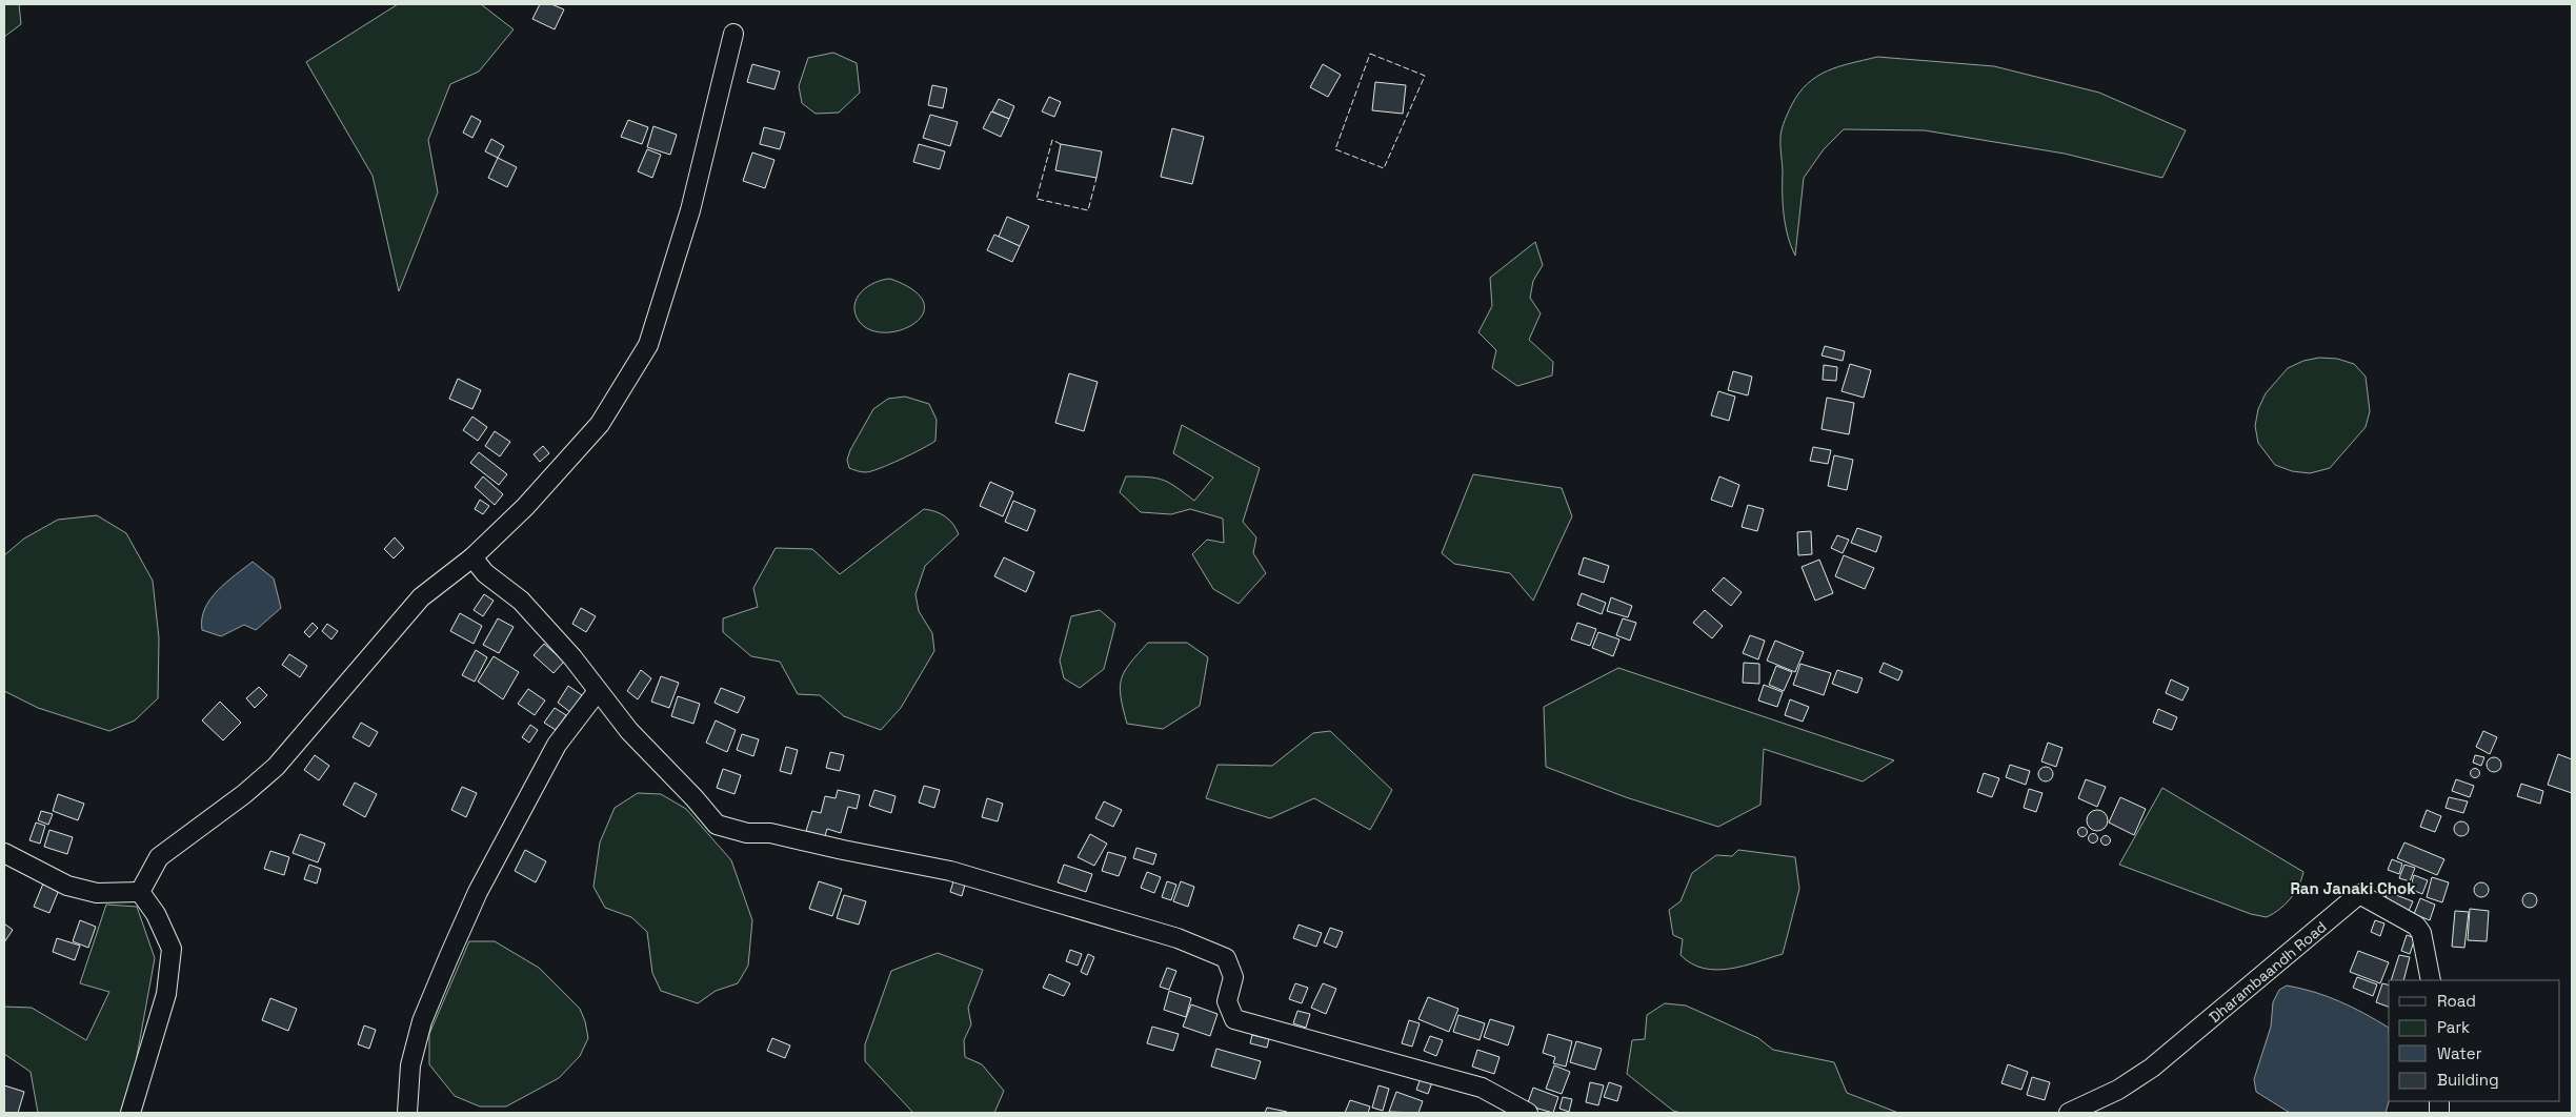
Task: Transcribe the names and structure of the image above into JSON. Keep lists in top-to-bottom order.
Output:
{
  "streets": {
    "street": ["Dharambaandh Road"]
  },
  "districts": ["Ran Janaki Chok"],
  "legend": [
    "Road",
    "Park",
    "Water",
    "Building"
  ]
}
